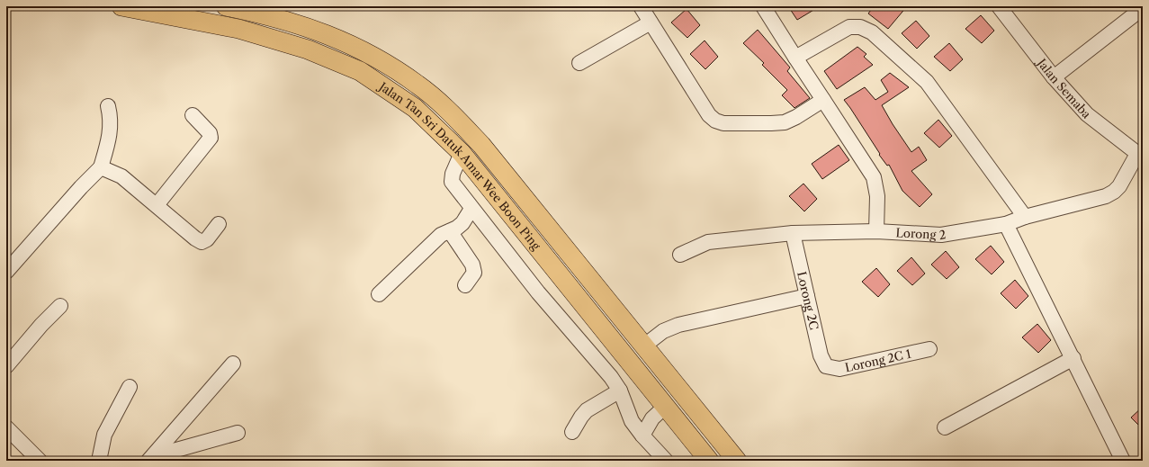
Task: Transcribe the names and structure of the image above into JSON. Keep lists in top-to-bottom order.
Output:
{
  "streets": {
    "main road": ["Jalan Tan Sri Datuk Amar Wee Boon Ping"],
    "street": [
      "Jalan Semaba",
      "Lorong 2",
      "Lorong 2C",
      "Lorong 2C 1"
    ]
  },
  "crossings": [
    ["Jalan Semaba", "Lorong 2"],
    ["Lorong 2", "Lorong 2C"],
    ["Lorong 2C", "Lorong 2C 1"]
  ]
}
